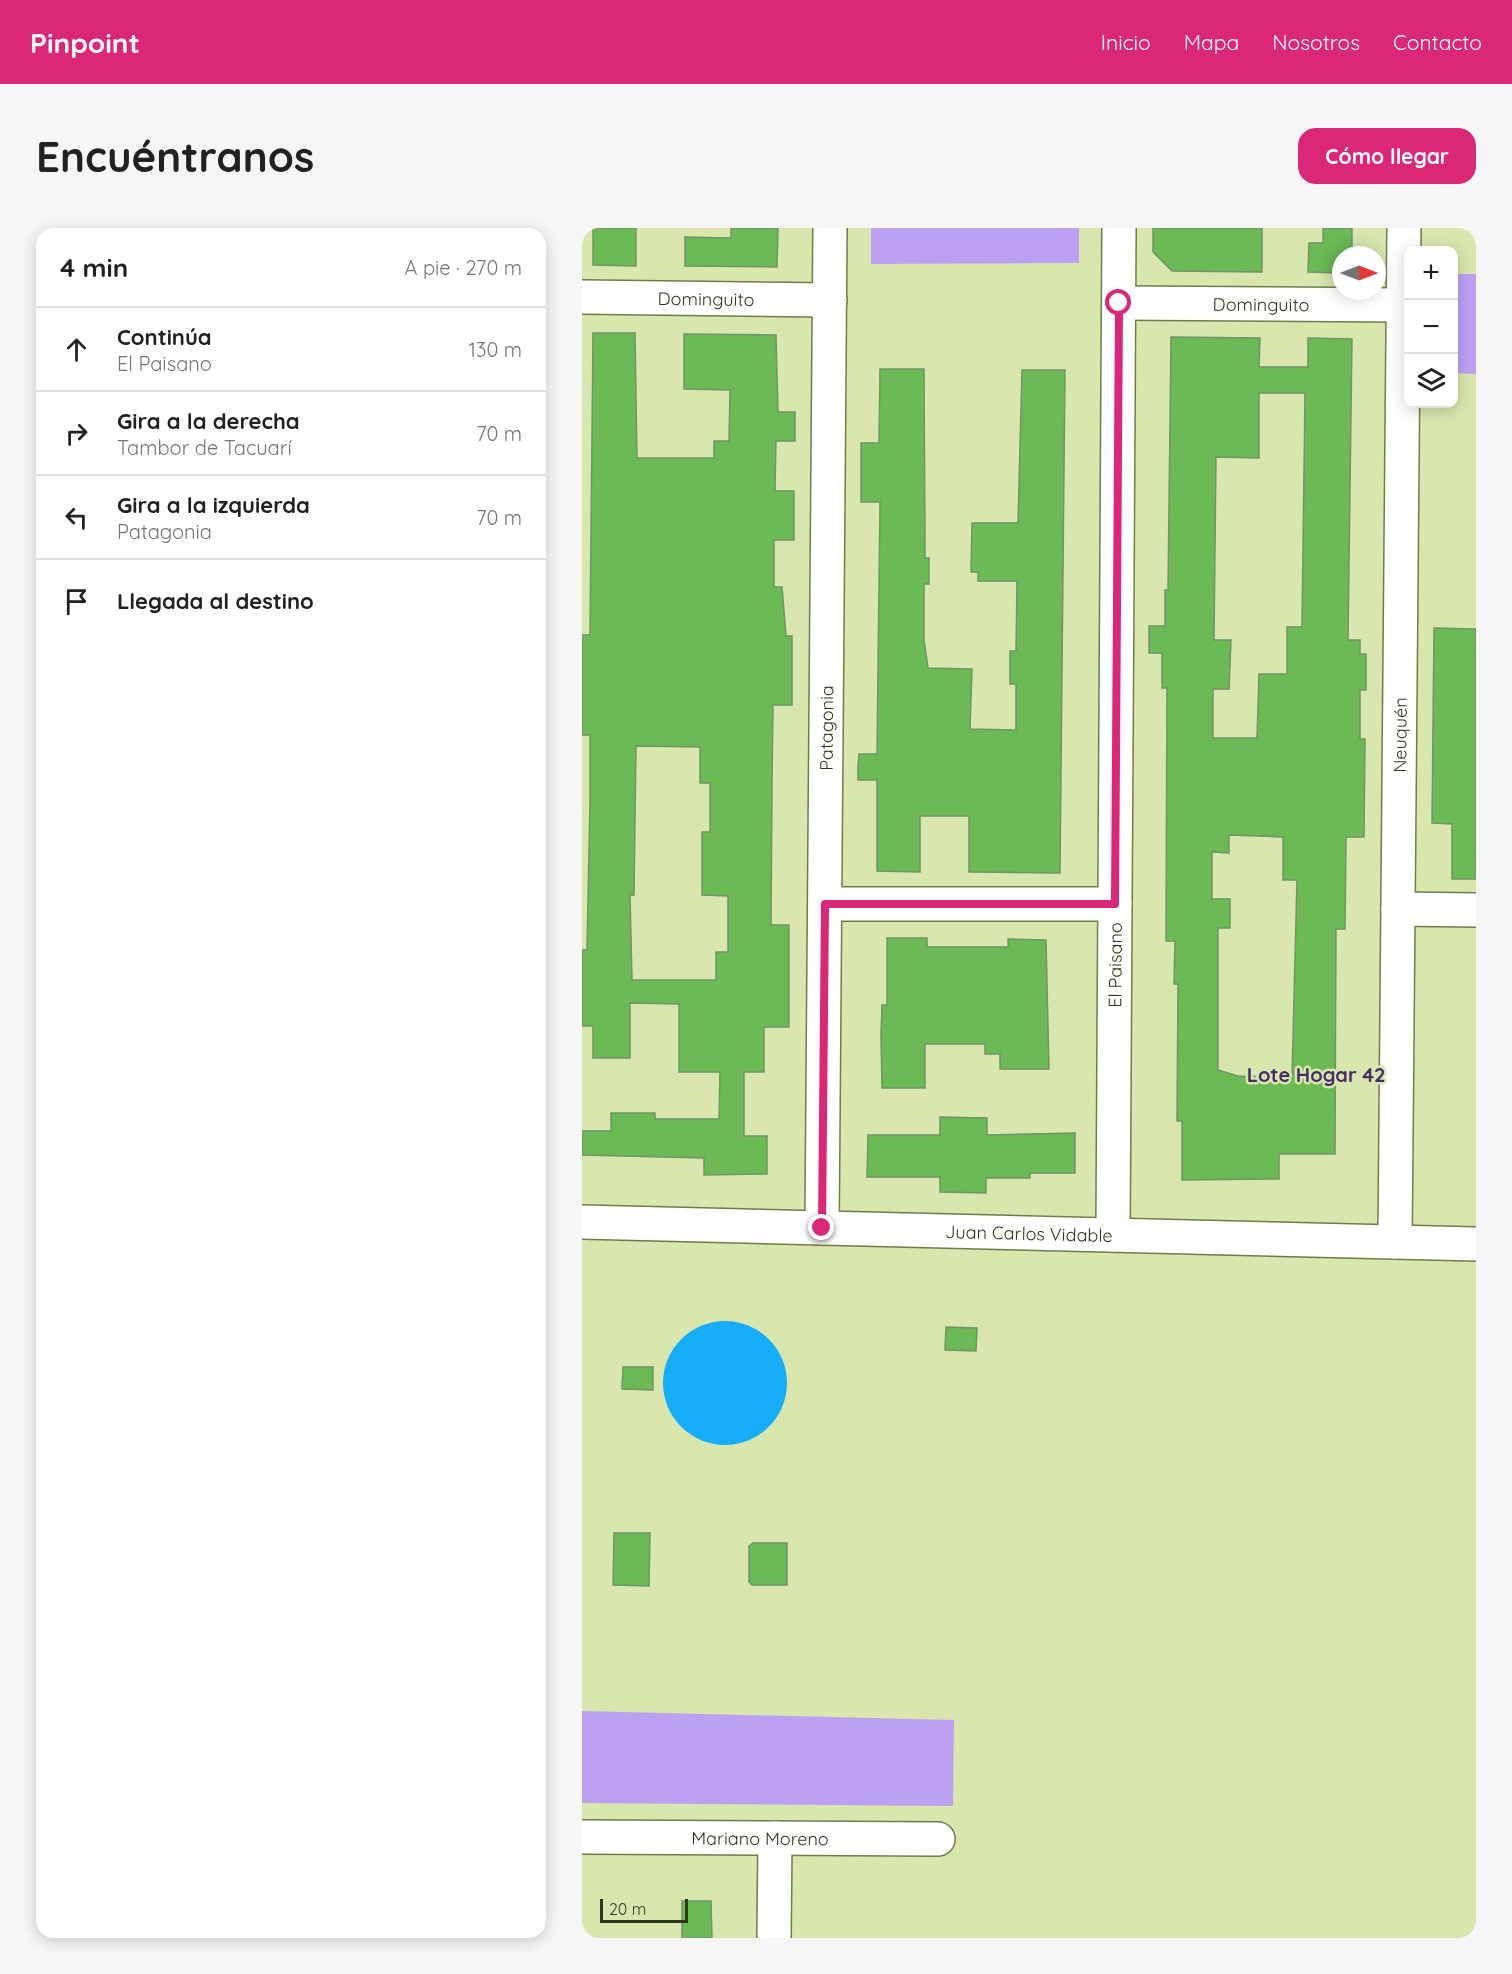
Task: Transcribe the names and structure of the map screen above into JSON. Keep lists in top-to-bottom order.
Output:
{
  "streets": {
    "street": [
      "Dominguito",
      "Patagonia",
      "Neuquén",
      "El Paisano",
      "Juan Carlos Vidable",
      "Mariano Moreno"
    ]
  },
  "crossings": [
    ["Dominguito", "Patagonia"],
    ["Dominguito", "Neuquén"],
    ["Dominguito", "El Paisano"],
    ["Patagonia", "Juan Carlos Vidable"],
    ["Neuquén", "Juan Carlos Vidable"],
    ["El Paisano", "Juan Carlos Vidable"]
  ],
  "districts": ["Lote Hogar 42"],
  "scale_bar": "20 m",
  "north": "right",
  "page": {
    "header": "Pinpoint",
    "nav": [
      "Inicio",
      "Mapa",
      "Nosotros",
      "Contacto"
    ],
    "buttons": "Cómo llegar",
    "title": "Encuéntranos",
    "heading": ["4 min", "A pie · 270 m"],
    "map_buttons": ["+", "−"],
    "list": [
      ["Continúa", "El Paisano", "130 m"],
      ["Gira a la derecha", "Tambor de Tacuarí", "70 m"],
      ["Gira a la izquierda", "Patagonia", "70 m"],
      "Llegada al destino"
    ],
    "scale": "20 m"
  }
}
